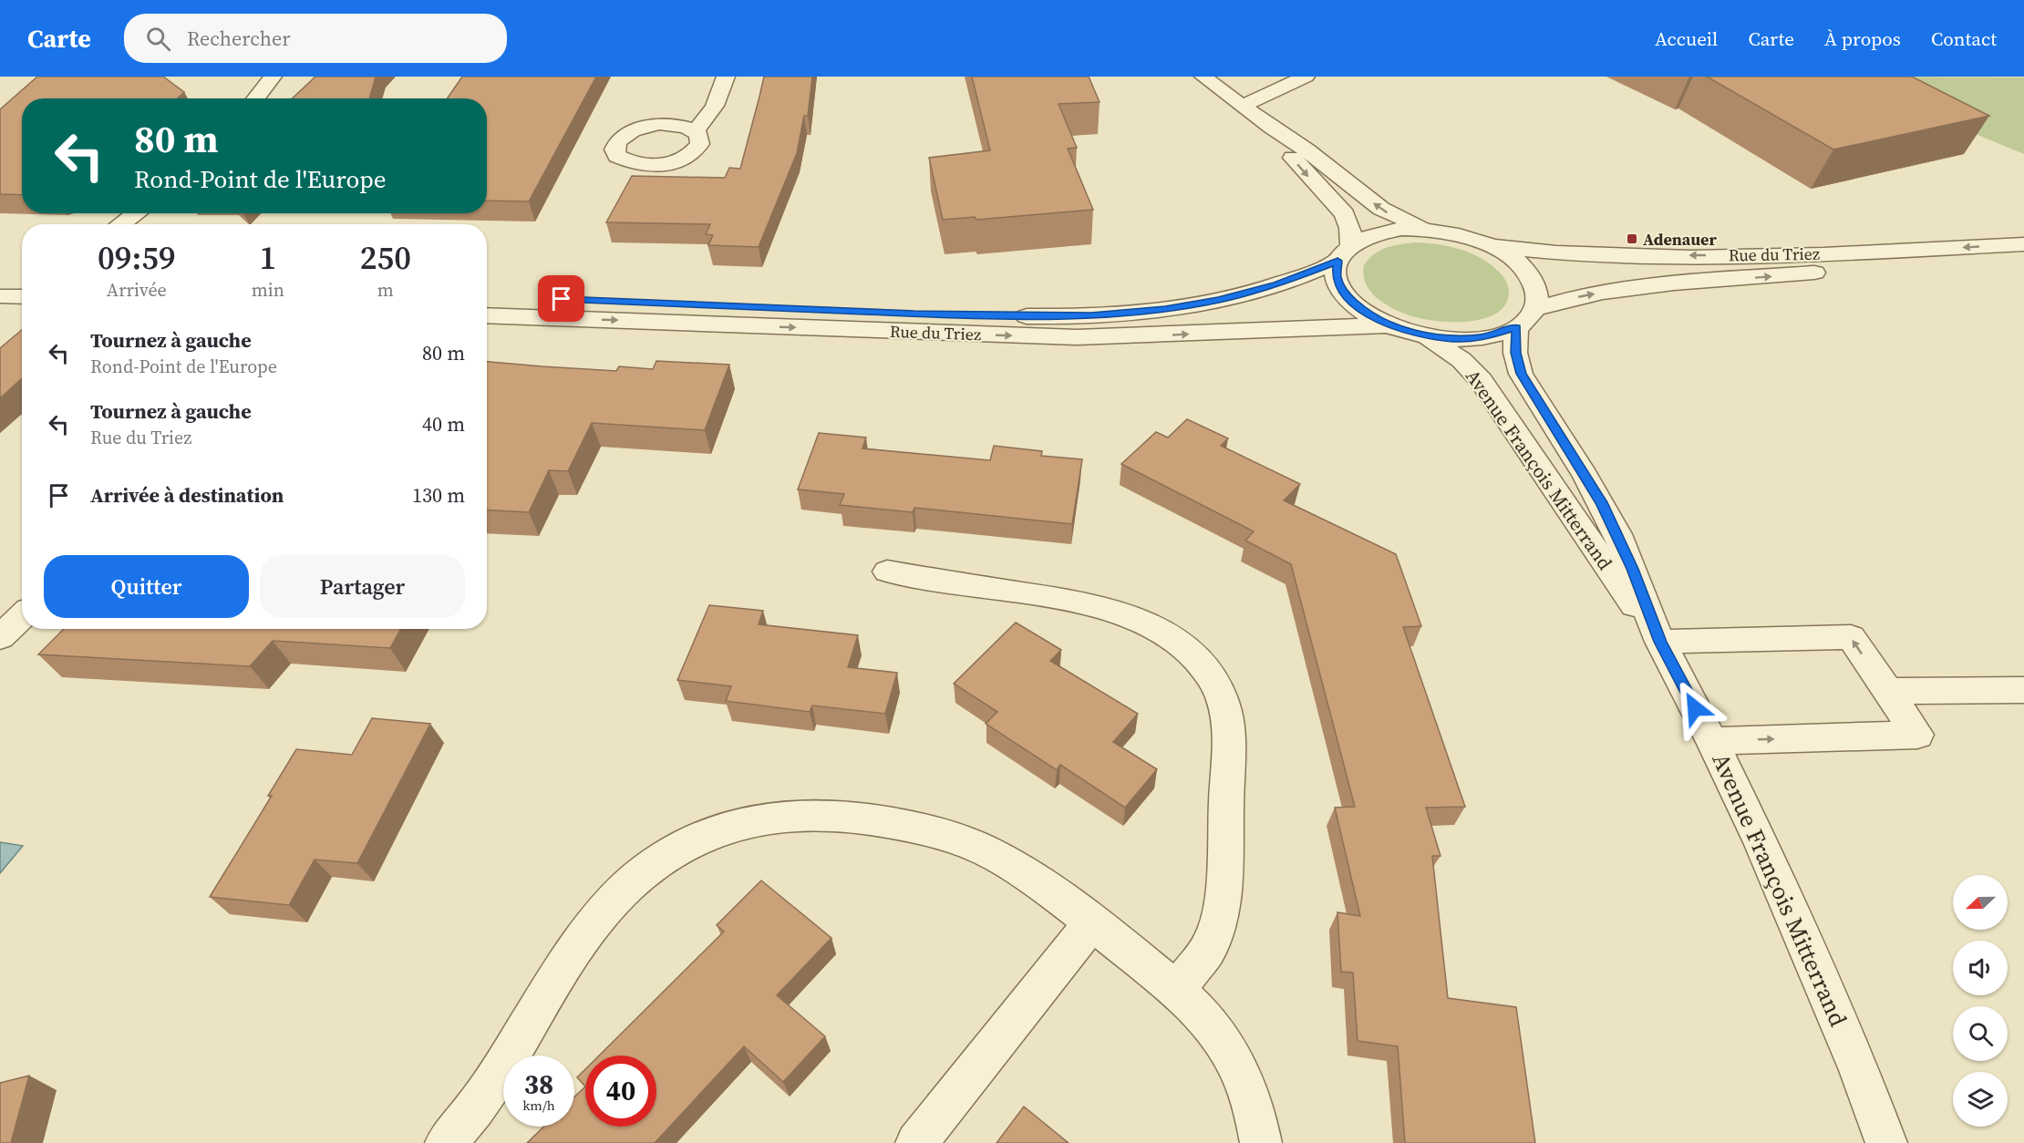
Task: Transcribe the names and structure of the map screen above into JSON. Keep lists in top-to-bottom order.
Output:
{
  "streets": {
    "street": ["Rue du Triez", "Avenue François Mitterrand"]
  },
  "crossings": [
    ["Rue du Triez", "Avenue François Mitterrand"]
  ],
  "places": {
    "transit": ["Adenauer"]
  },
  "north": "left",
  "page": {
    "header": "Carte",
    "search": "Rechercher",
    "nav": [
      "Accueil",
      "Carte",
      "À propos",
      "Contact"
    ],
    "turn": ["80 m", "Rond-Point de l'Europe"],
    "eta": [
      "09:59",
      "Arrivée",
      "1",
      "min",
      "250",
      "m"
    ],
    "list": [
      {
        "name": "Tournez à gauche",
        "note": "Rond-Point de l'Europe",
        "value": "80 m"
      },
      {
        "name": "Tournez à gauche",
        "note": "Rue du Triez",
        "value": "40 m"
      },
      {
        "name": "Arrivée à destination",
        "value": "130 m"
      }
    ],
    "buttons": ["Quitter", "Partager"],
    "speed": "38 km/h",
    "limit": "40"
  }
}
